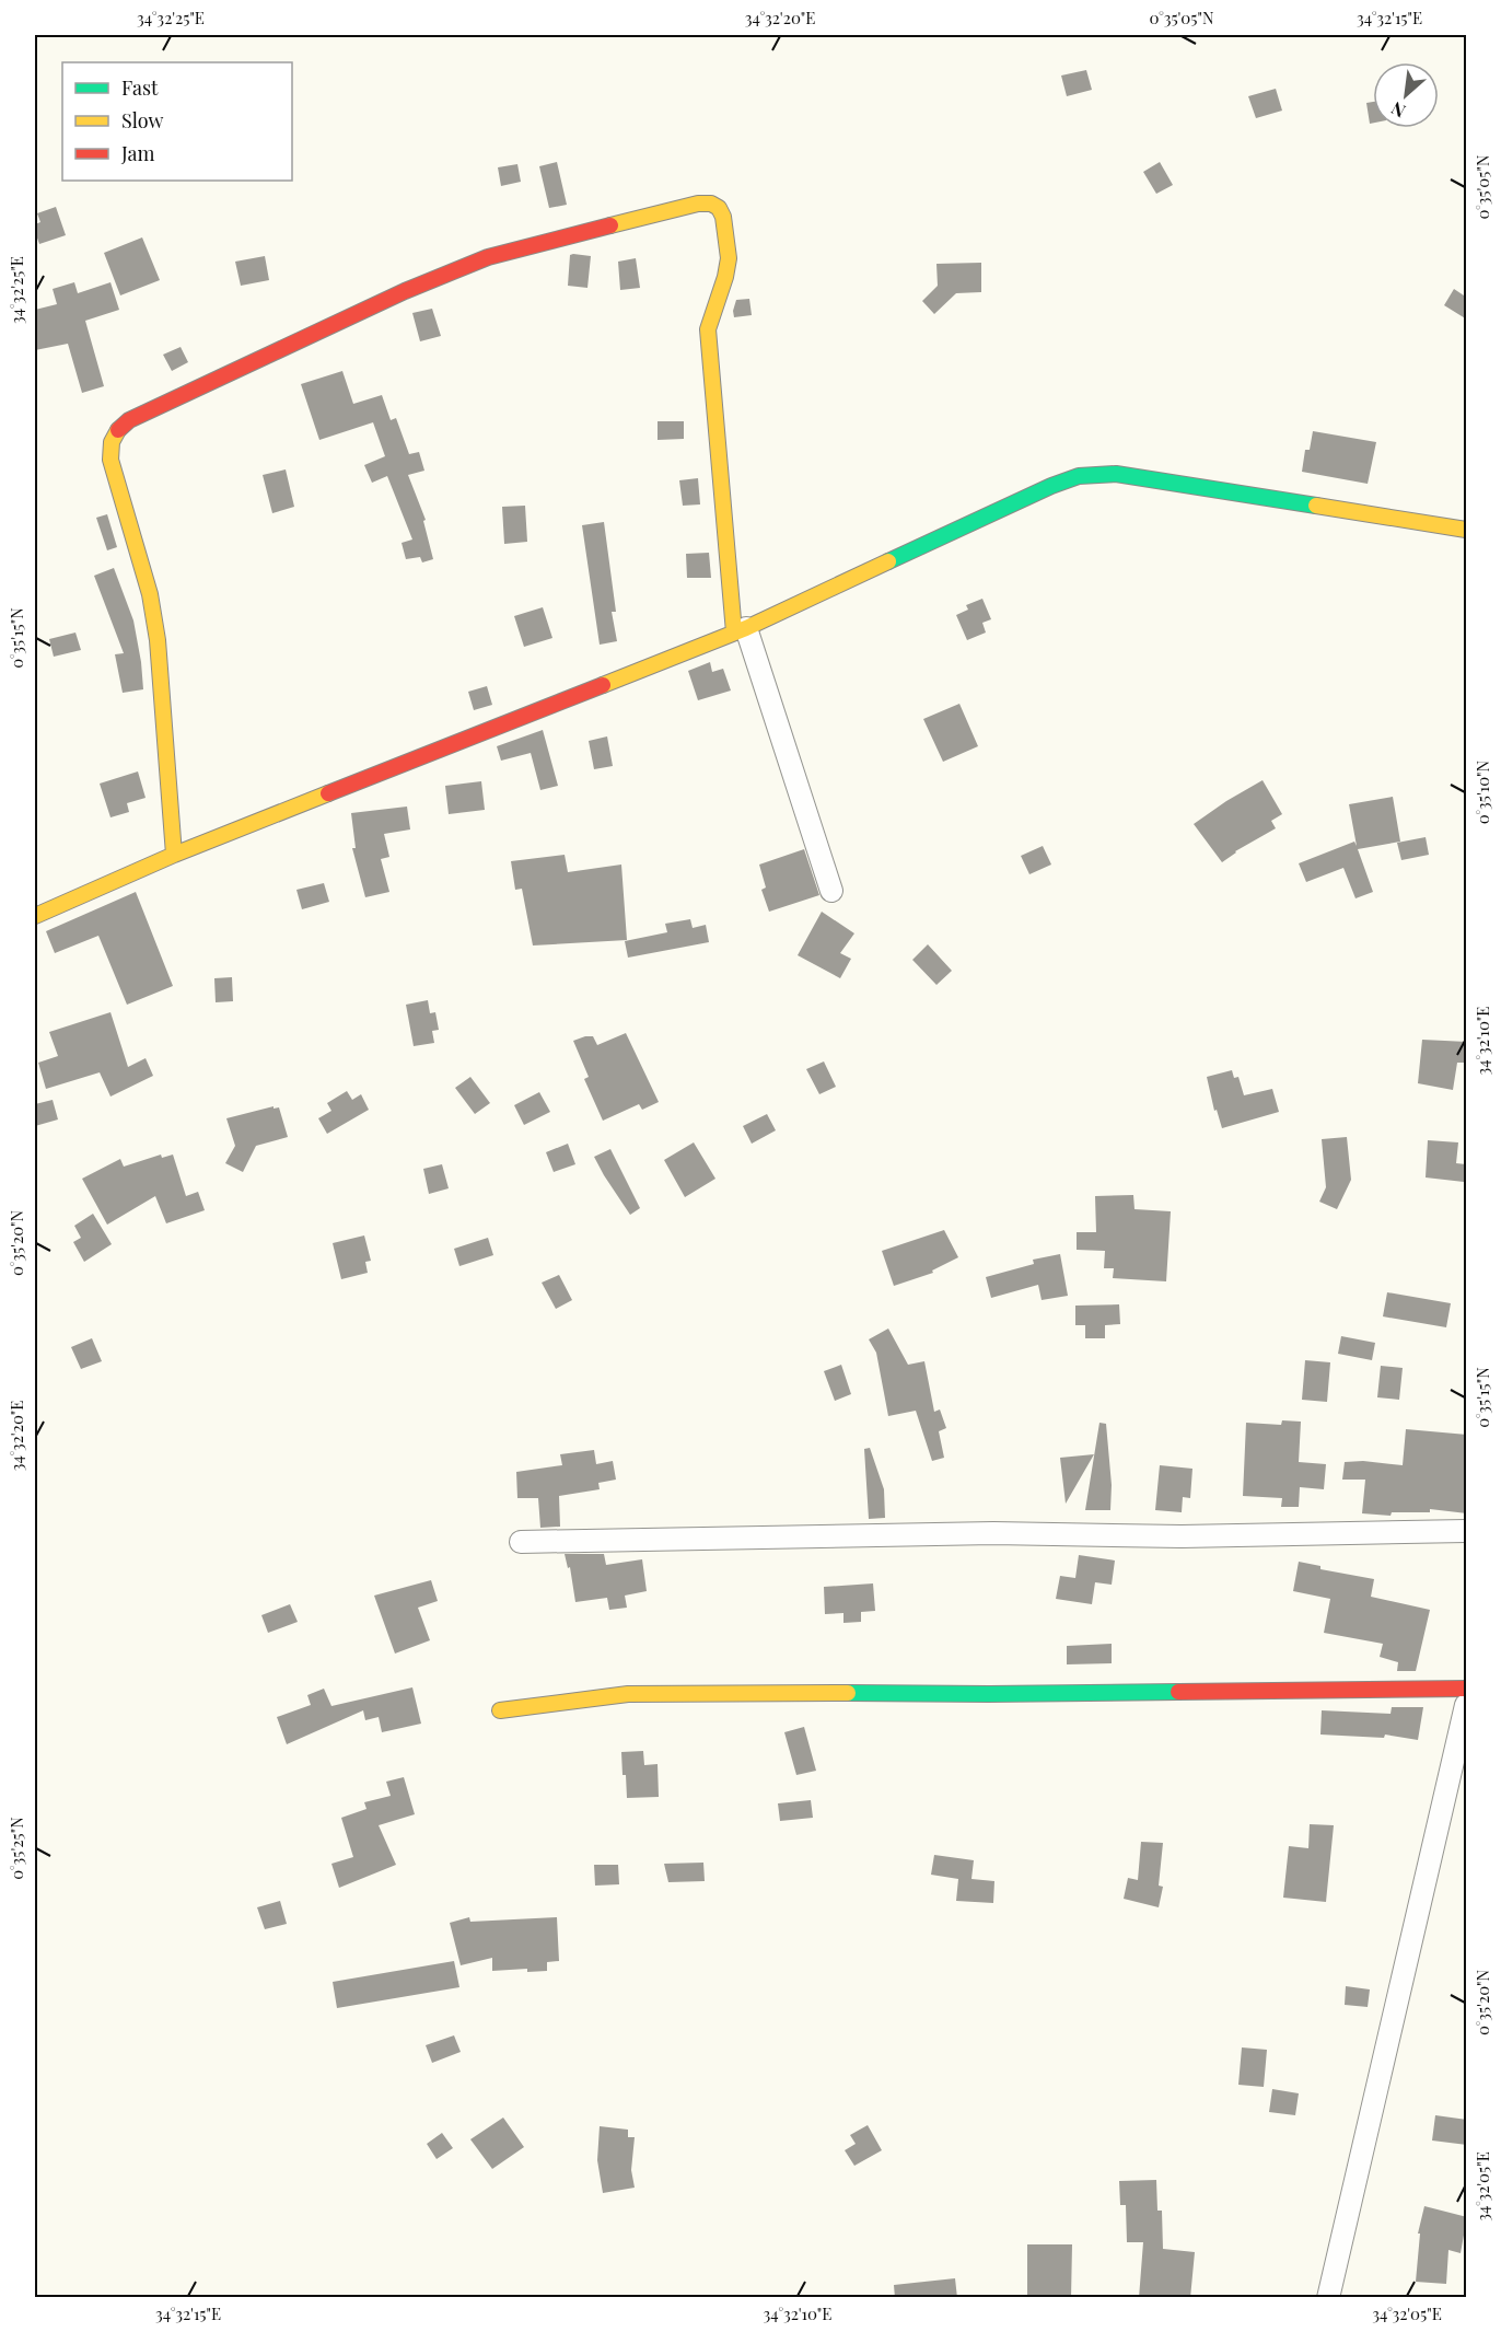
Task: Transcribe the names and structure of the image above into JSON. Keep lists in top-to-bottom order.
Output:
{
  "legend": ["Fast", "Slow", "Jam"],
  "north": "bottom left",
  "coordinates": [
    "34°32'25\"E",
    "34°32'20\"E",
    "0°35'05\"N",
    "34°32'15\"E",
    "0°35'15\"N",
    "0°35'10\"N",
    "34°32'10\"E",
    "0°35'20\"N",
    "0°35'25\"N",
    "34°32'05\"E"
  ]
}
